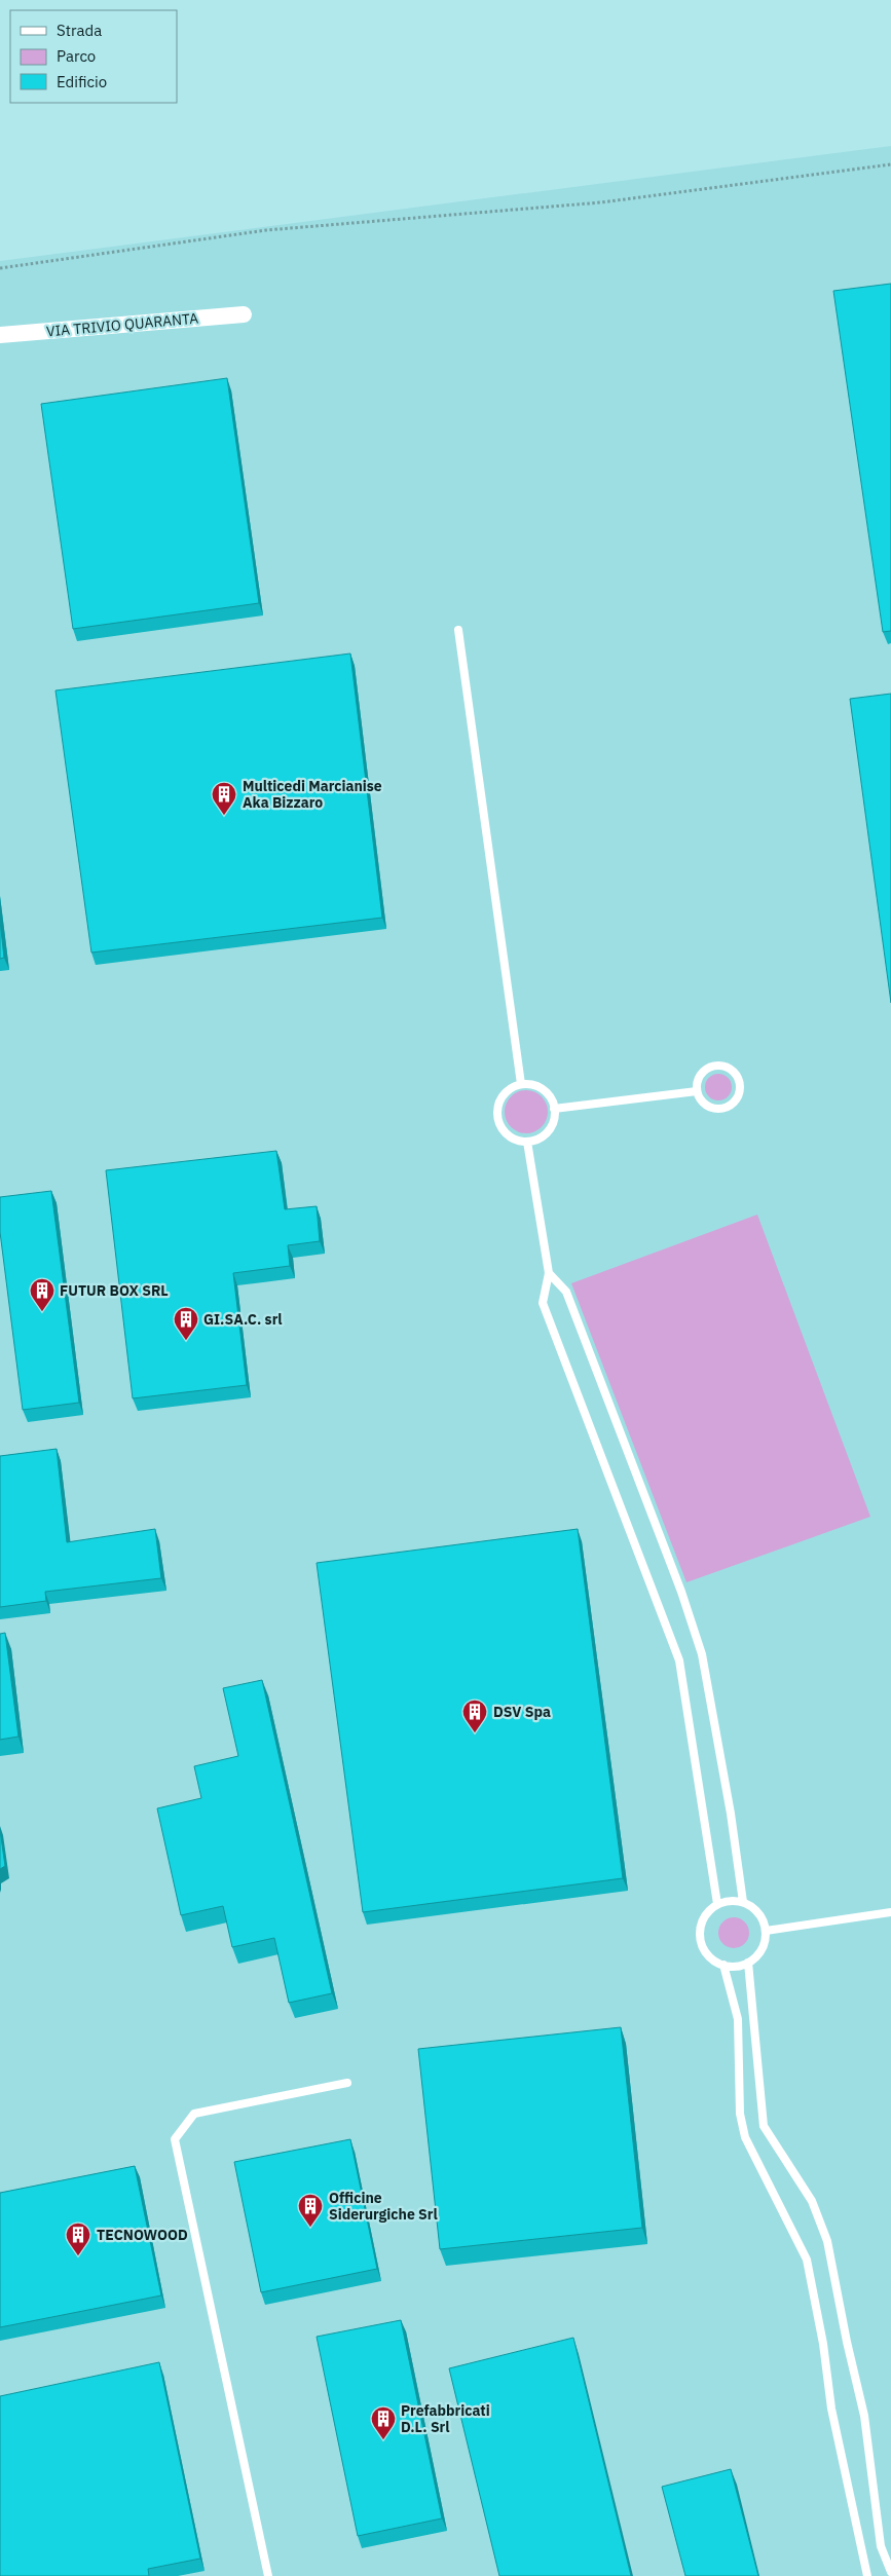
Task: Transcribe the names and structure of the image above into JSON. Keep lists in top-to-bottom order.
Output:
{
  "streets": {
    "street": ["VIA TRIVIO QUARANTA"]
  },
  "places": {
    "building": [
      "Multicedi Marcianise Aka Bizzaro",
      "FUTUR BOX SRL",
      "GI.SA.C. srl",
      "DSV Spa",
      "Officine Siderurgiche Srl",
      "TECNOWOOD",
      "Prefabbricati D.L. Srl"
    ]
  },
  "legend": ["Strada", "Parco", "Edificio"]
}
